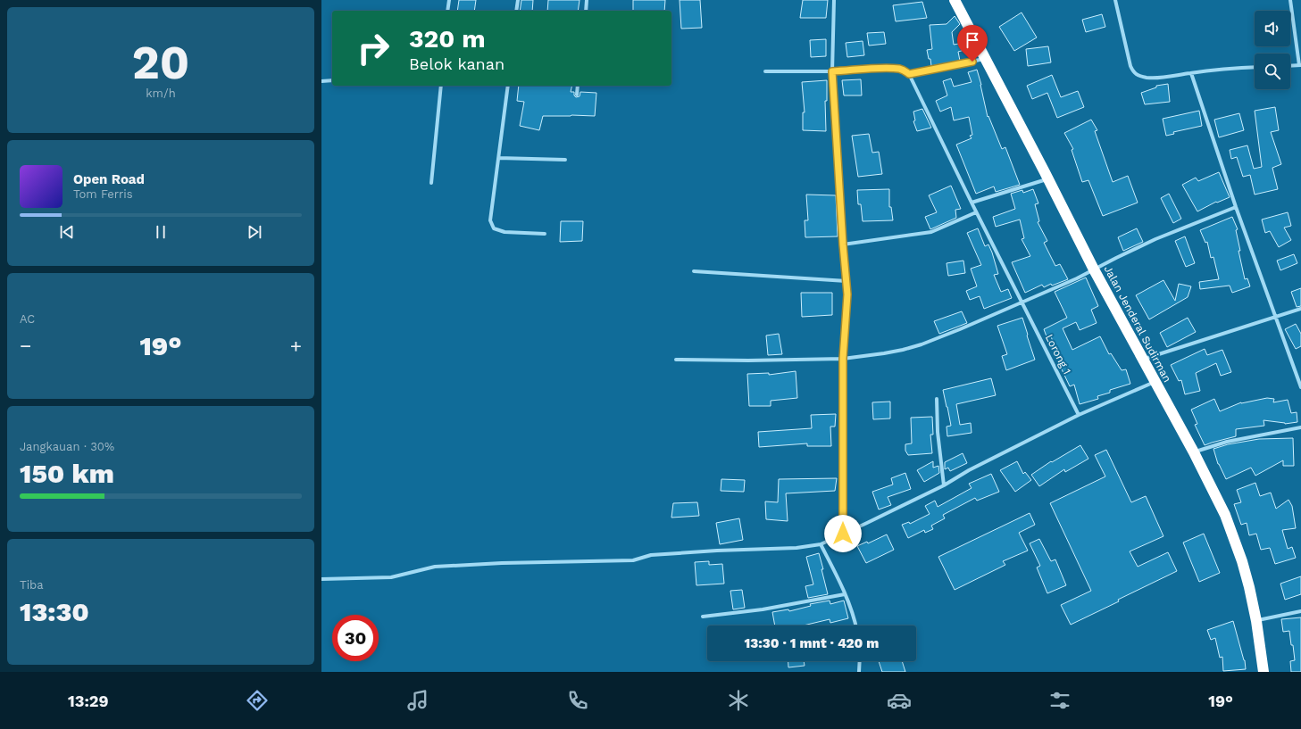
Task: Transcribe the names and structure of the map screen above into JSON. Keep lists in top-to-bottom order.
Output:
{
  "streets": {
    "highway": ["Jalan Jenderal Sudirman"],
    "street": ["Lorong 1"]
  },
  "page": {
    "tile": [
      ["20", "km/h"],
      "AC",
      ["Jangkauan · 30%", "150 km"],
      ["Tiba", "13:30"]
    ],
    "turn": ["320 m", "Belok kanan"],
    "song": ["Open Road", "Tom Ferris"],
    "heat": ["−", "19°", "+"],
    "limit": "30",
    "trip": "13:30 · 1 mnt · 420 m",
    "tabs": ["13:29", "19°"]
  }
}
